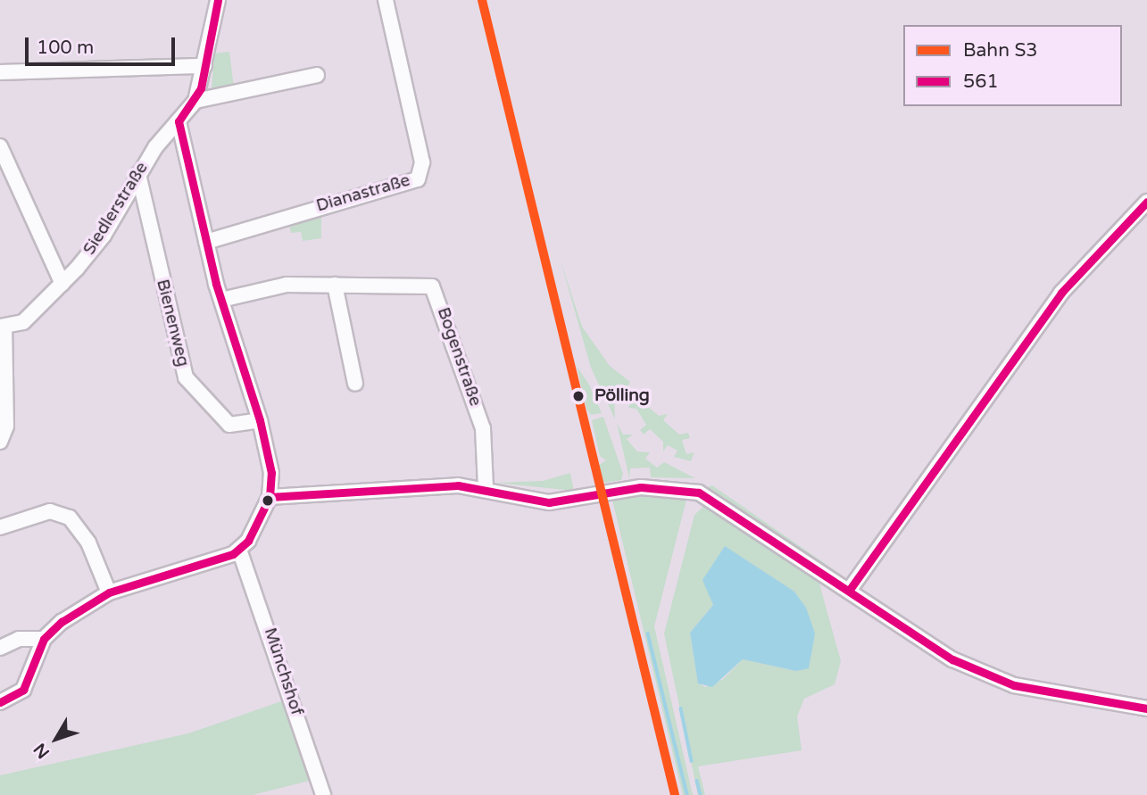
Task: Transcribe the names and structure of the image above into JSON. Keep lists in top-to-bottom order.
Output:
{
  "streets": {
    "street": [
      "Dianastraße",
      "Siedlerstraße",
      "Bienenweg",
      "Bogenstraße",
      "Münchshof"
    ]
  },
  "crossings": [
    ["Siedlerstraße", "Bienenweg"]
  ],
  "places": ["Pölling"],
  "lines": ["rail line S3", "transit line 561"],
  "legend": ["Bahn S3", "561"],
  "scale_bar": "100 m",
  "north": "bottom left"
}
